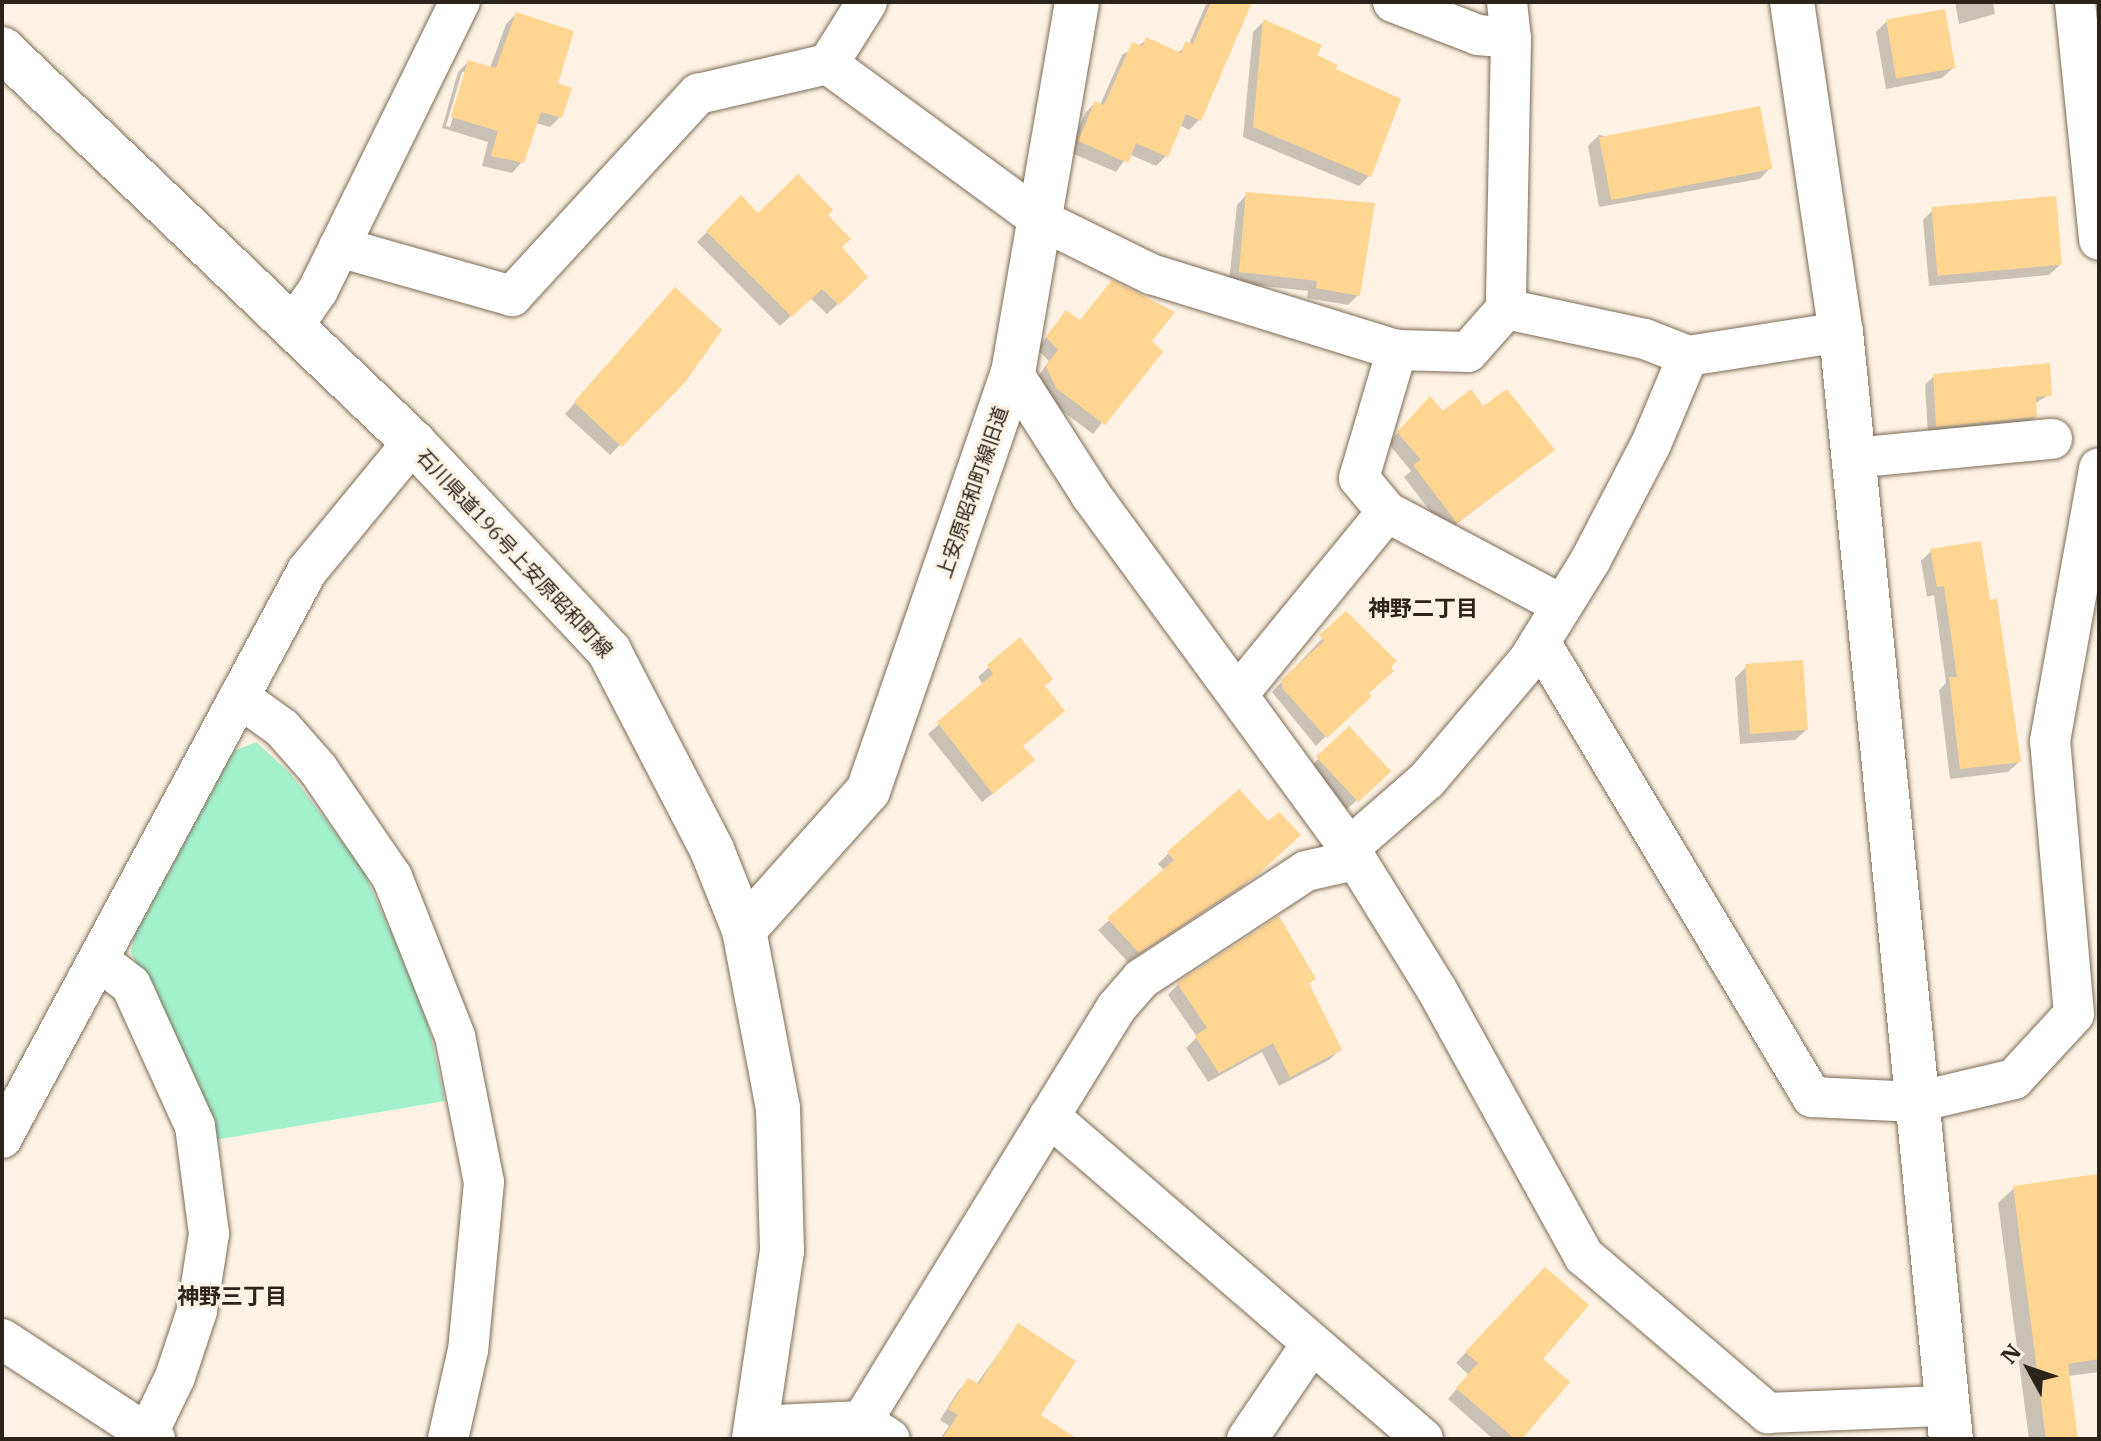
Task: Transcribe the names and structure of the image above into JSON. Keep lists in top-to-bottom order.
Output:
{
  "streets": {
    "street": ["上安原昭和町線旧道", "石川県道196号上安原昭和町線"]
  },
  "crossings": [
    ["上安原昭和町線旧道", "石川県道196号上安原昭和町線"]
  ],
  "districts": ["神野二丁目", "神野三丁目"],
  "north": "top left"
}
